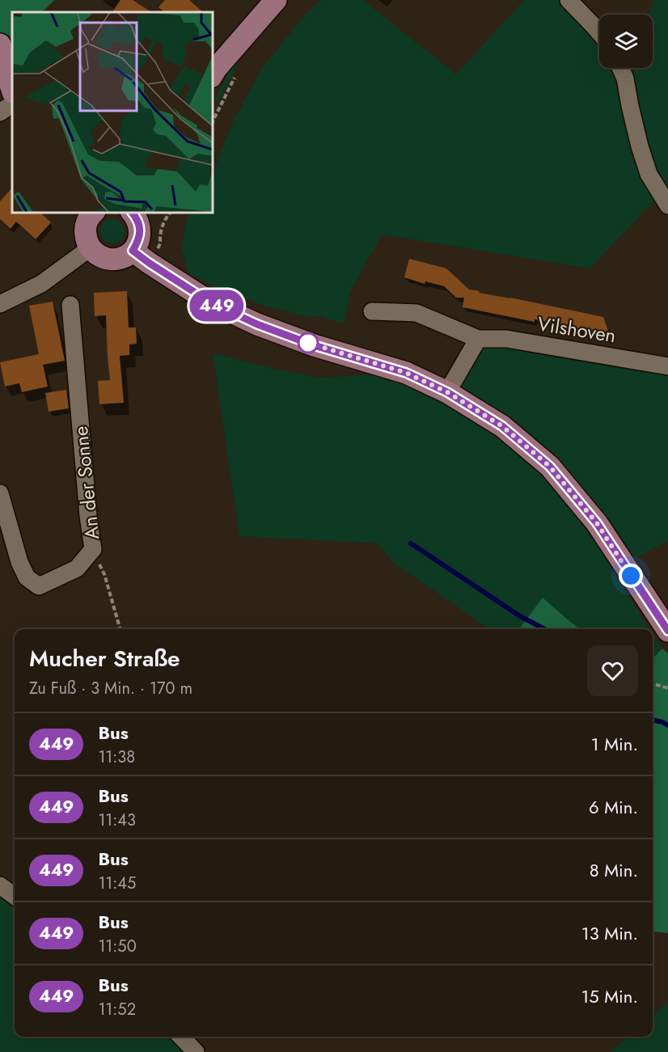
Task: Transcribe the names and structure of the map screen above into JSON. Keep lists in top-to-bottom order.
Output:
{
  "streets": {
    "street": ["Vilshoven", "An der Sonne"]
  },
  "lines": ["bus line 449"],
  "page": {
    "on_map": "449",
    "heading": ["Mucher Straße", "Zu Fuß · 3 Min. · 170 m"],
    "list": [
      {
        "mark": "449",
        "name": "Bus",
        "note": "11:38",
        "value": "1 Min."
      },
      {
        "mark": "449",
        "name": "Bus",
        "note": "11:43",
        "value": "6 Min."
      },
      {
        "mark": "449",
        "name": "Bus",
        "note": "11:45",
        "value": "8 Min."
      },
      {
        "mark": "449",
        "name": "Bus",
        "note": "11:50",
        "value": "13 Min."
      },
      {
        "mark": "449",
        "name": "Bus",
        "note": "11:52",
        "value": "15 Min."
      }
    ]
  }
}
